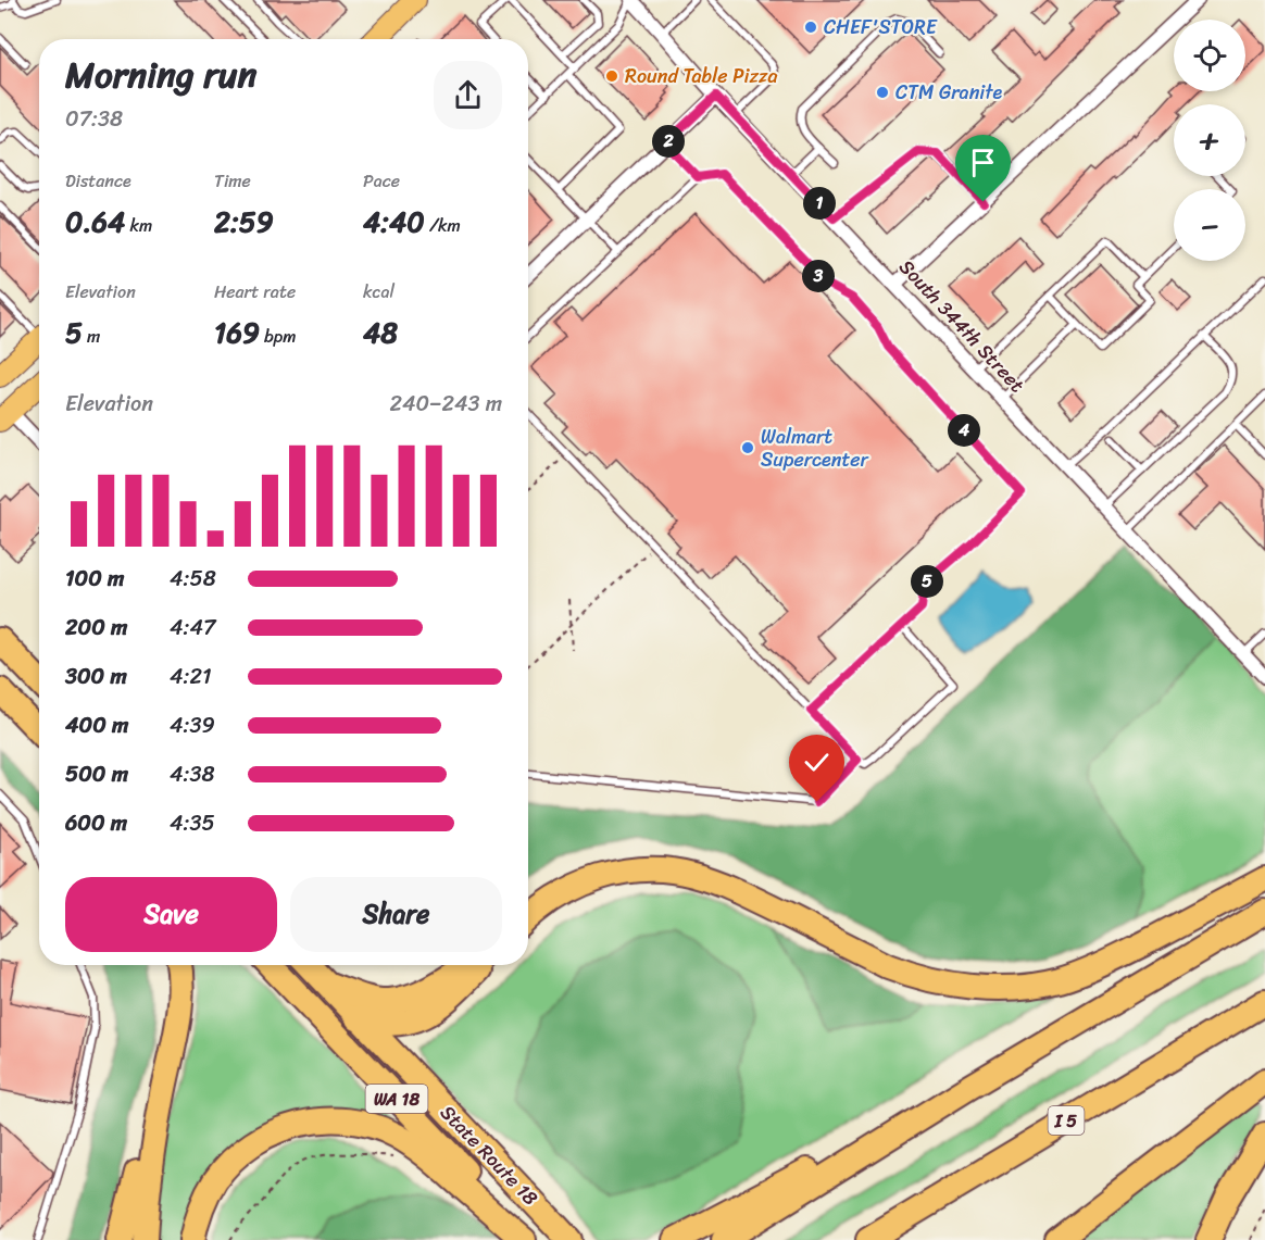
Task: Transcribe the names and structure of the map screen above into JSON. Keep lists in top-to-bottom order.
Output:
{
  "streets": {
    "highway": ["WA 18", "I 5", "State Route 18"],
    "street": ["South 344th Street"]
  },
  "places": [
    "CHEF'STORE",
    "Round Table Pizza",
    "CTM Granite",
    "Walmart Supercenter"
  ],
  "page": {
    "map_buttons": ["+", "−"],
    "heading": ["Morning run", "07:38"],
    "pins": [
      "2",
      "1",
      "3",
      "4",
      "5"
    ],
    "stats": [
      ["Distance", "0.64 km"],
      ["Time", "2:59"],
      ["Pace", "4:40 /km"],
      ["Elevation", "5 m"],
      ["Heart rate", "169 bpm"],
      ["kcal", "48"]
    ],
    "chart": ["Elevation", "240–243 m"],
    "list": [
      {
        "name": "100 m",
        "note": "4:58"
      },
      {
        "name": "200 m",
        "note": "4:47"
      },
      {
        "name": "300 m",
        "note": "4:21"
      },
      {
        "name": "400 m",
        "note": "4:39"
      },
      {
        "name": "500 m",
        "note": "4:38"
      },
      {
        "name": "600 m",
        "note": "4:35"
      }
    ],
    "buttons": ["Save", "Share"]
  }
}
